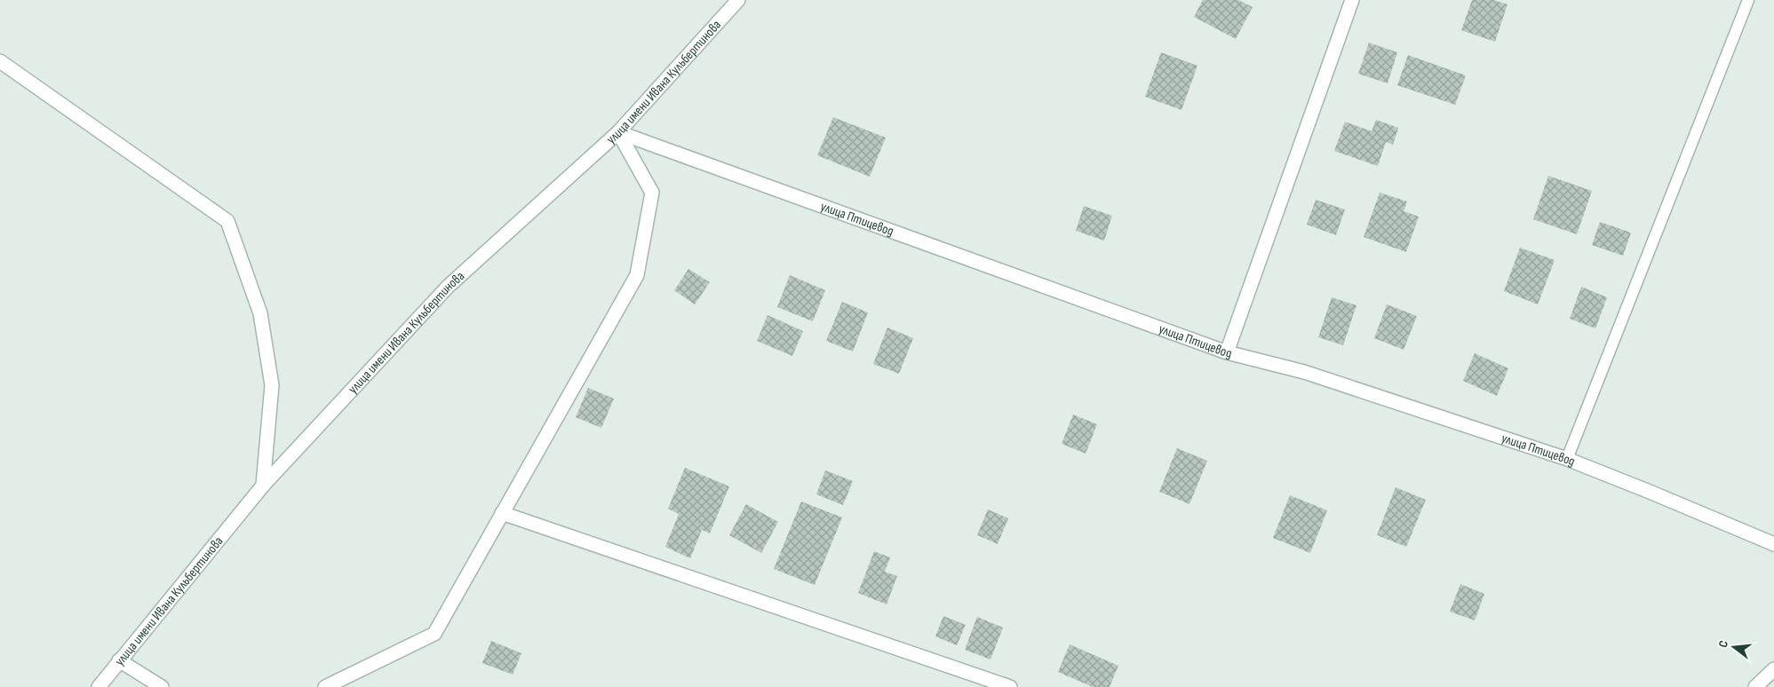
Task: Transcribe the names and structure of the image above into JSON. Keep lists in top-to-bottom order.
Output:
{
  "streets": {
    "street": ["улица имени Ивана Кульбертинова", "улица Птицевод"]
  },
  "crossings": [
    ["улица имени Ивана Кульбертинова", "улица Птицевод"]
  ],
  "north": "left"
}
